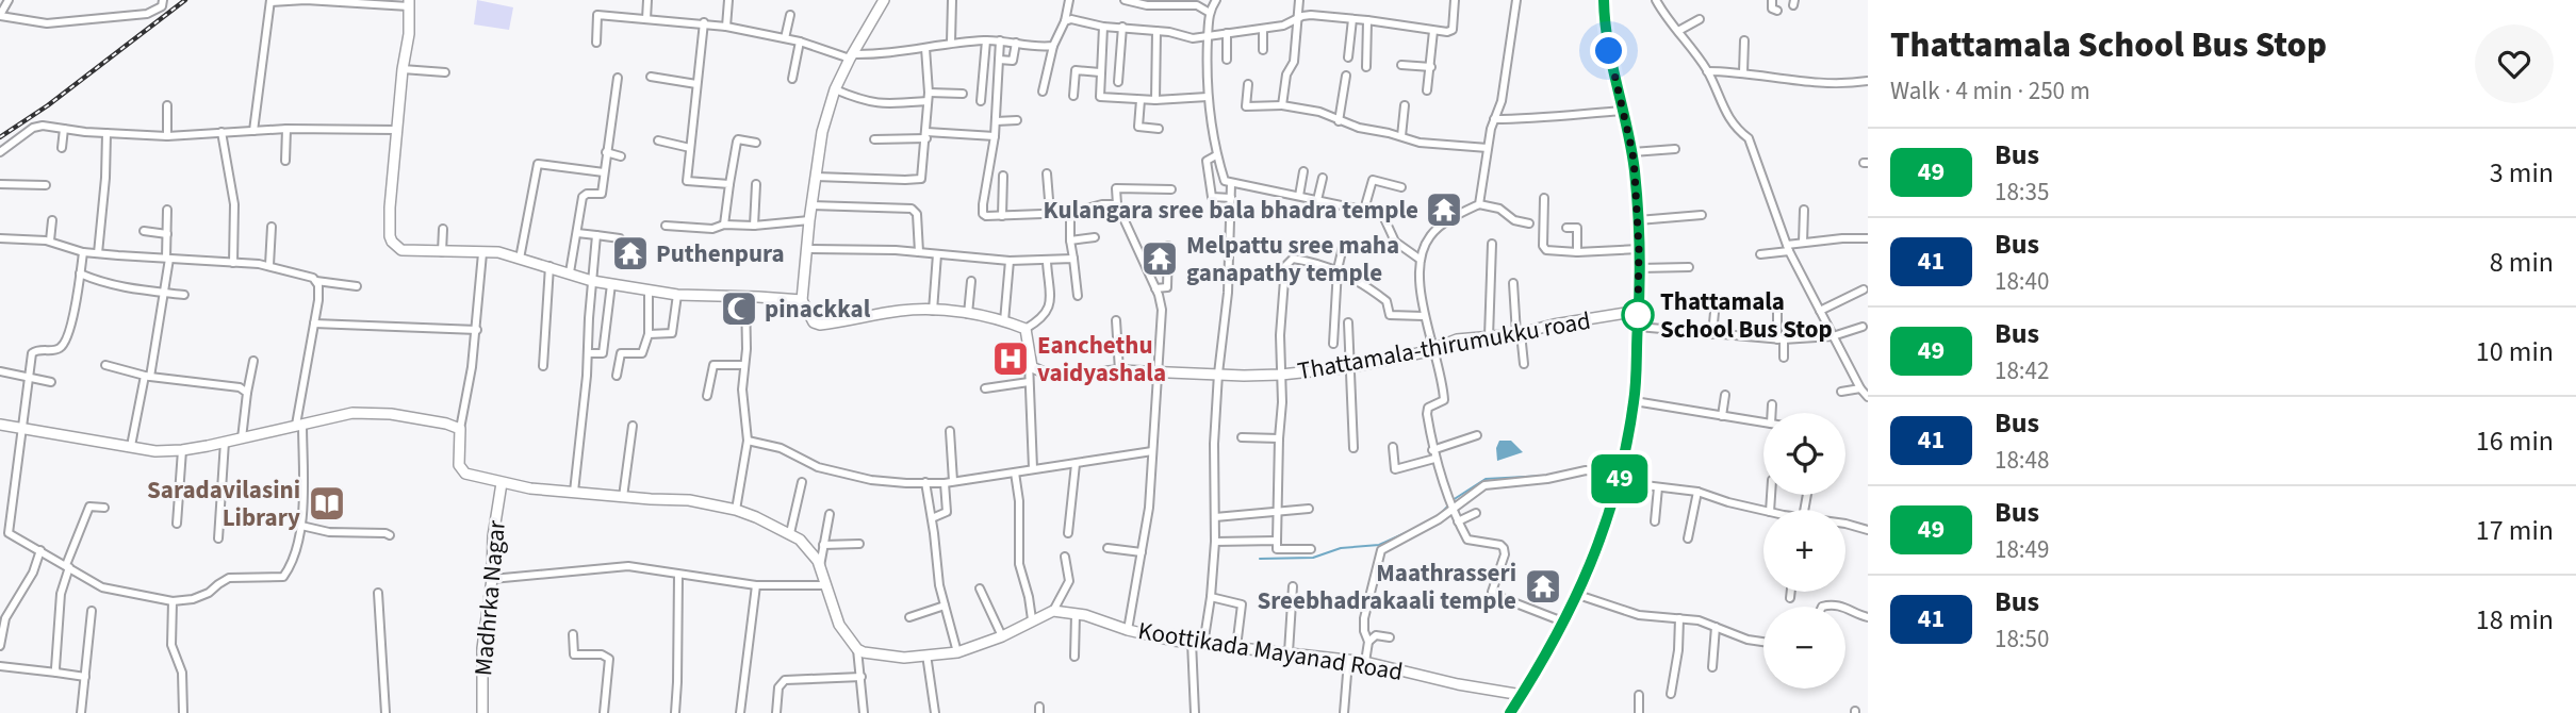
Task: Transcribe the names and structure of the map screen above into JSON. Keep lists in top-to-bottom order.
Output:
{
  "streets": {
    "street": ["Thattamala-thirumukku road", "Madhrka Nagar", "Koottikada Mayanad Road"]
  },
  "places": {
    "temple": [
      "Kulangara sree bala bhadra temple",
      "Puthenpura",
      "Melpattu sree maha ganapathy temple",
      "Maathrasseri Sreebhadrakaali temple"
    ],
    "mosque": ["pinackkal"],
    "other": ["Thattamala School Bus Stop"],
    "hospital": ["Eanchethu vaidyashala"],
    "library": ["Saradavilasini Library"]
  },
  "lines": ["bus line 49"],
  "page": {
    "on_map": "49",
    "heading": ["Thattamala School Bus Stop", "Walk · 4 min · 250 m"],
    "list": [
      {
        "mark": "49",
        "name": "Bus",
        "note": "18:35",
        "value": "3 min"
      },
      {
        "mark": "41",
        "name": "Bus",
        "note": "18:40",
        "value": "8 min"
      },
      {
        "mark": "49",
        "name": "Bus",
        "note": "18:42",
        "value": "10 min"
      },
      {
        "mark": "41",
        "name": "Bus",
        "note": "18:48",
        "value": "16 min"
      },
      {
        "mark": "49",
        "name": "Bus",
        "note": "18:49",
        "value": "17 min"
      },
      {
        "mark": "41",
        "name": "Bus",
        "note": "18:50",
        "value": "18 min"
      }
    ],
    "map_buttons": ["+", "−"]
  }
}
